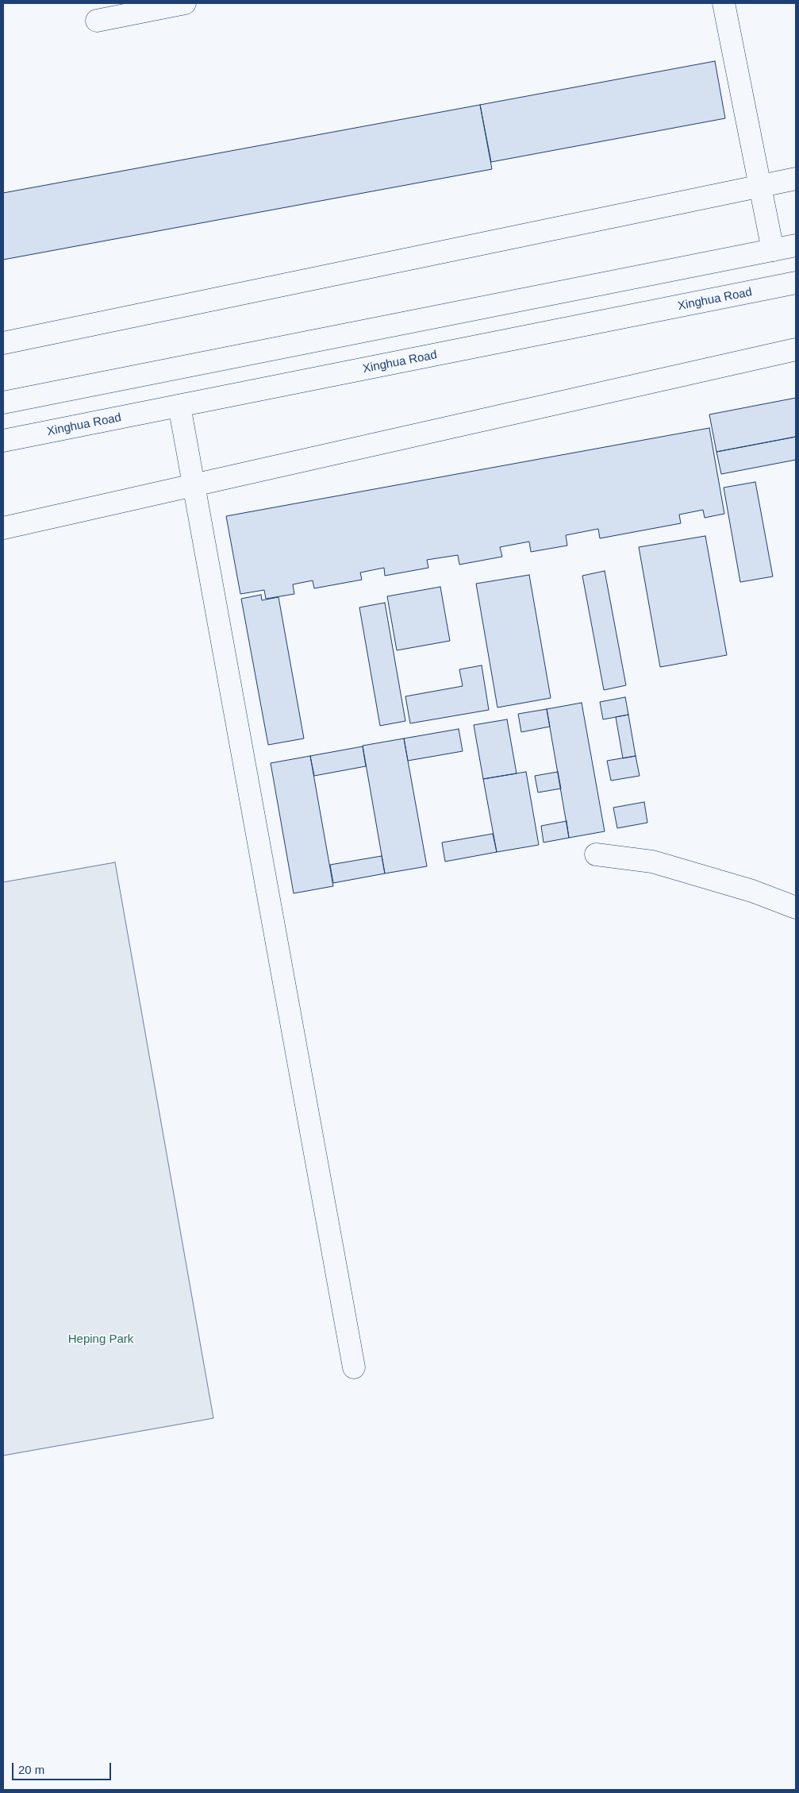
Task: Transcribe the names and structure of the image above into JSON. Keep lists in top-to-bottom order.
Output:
{
  "streets": {
    "street": ["Xinghua Road"]
  },
  "parks": ["Heping Park"],
  "scale_bar": "20 m"
}
